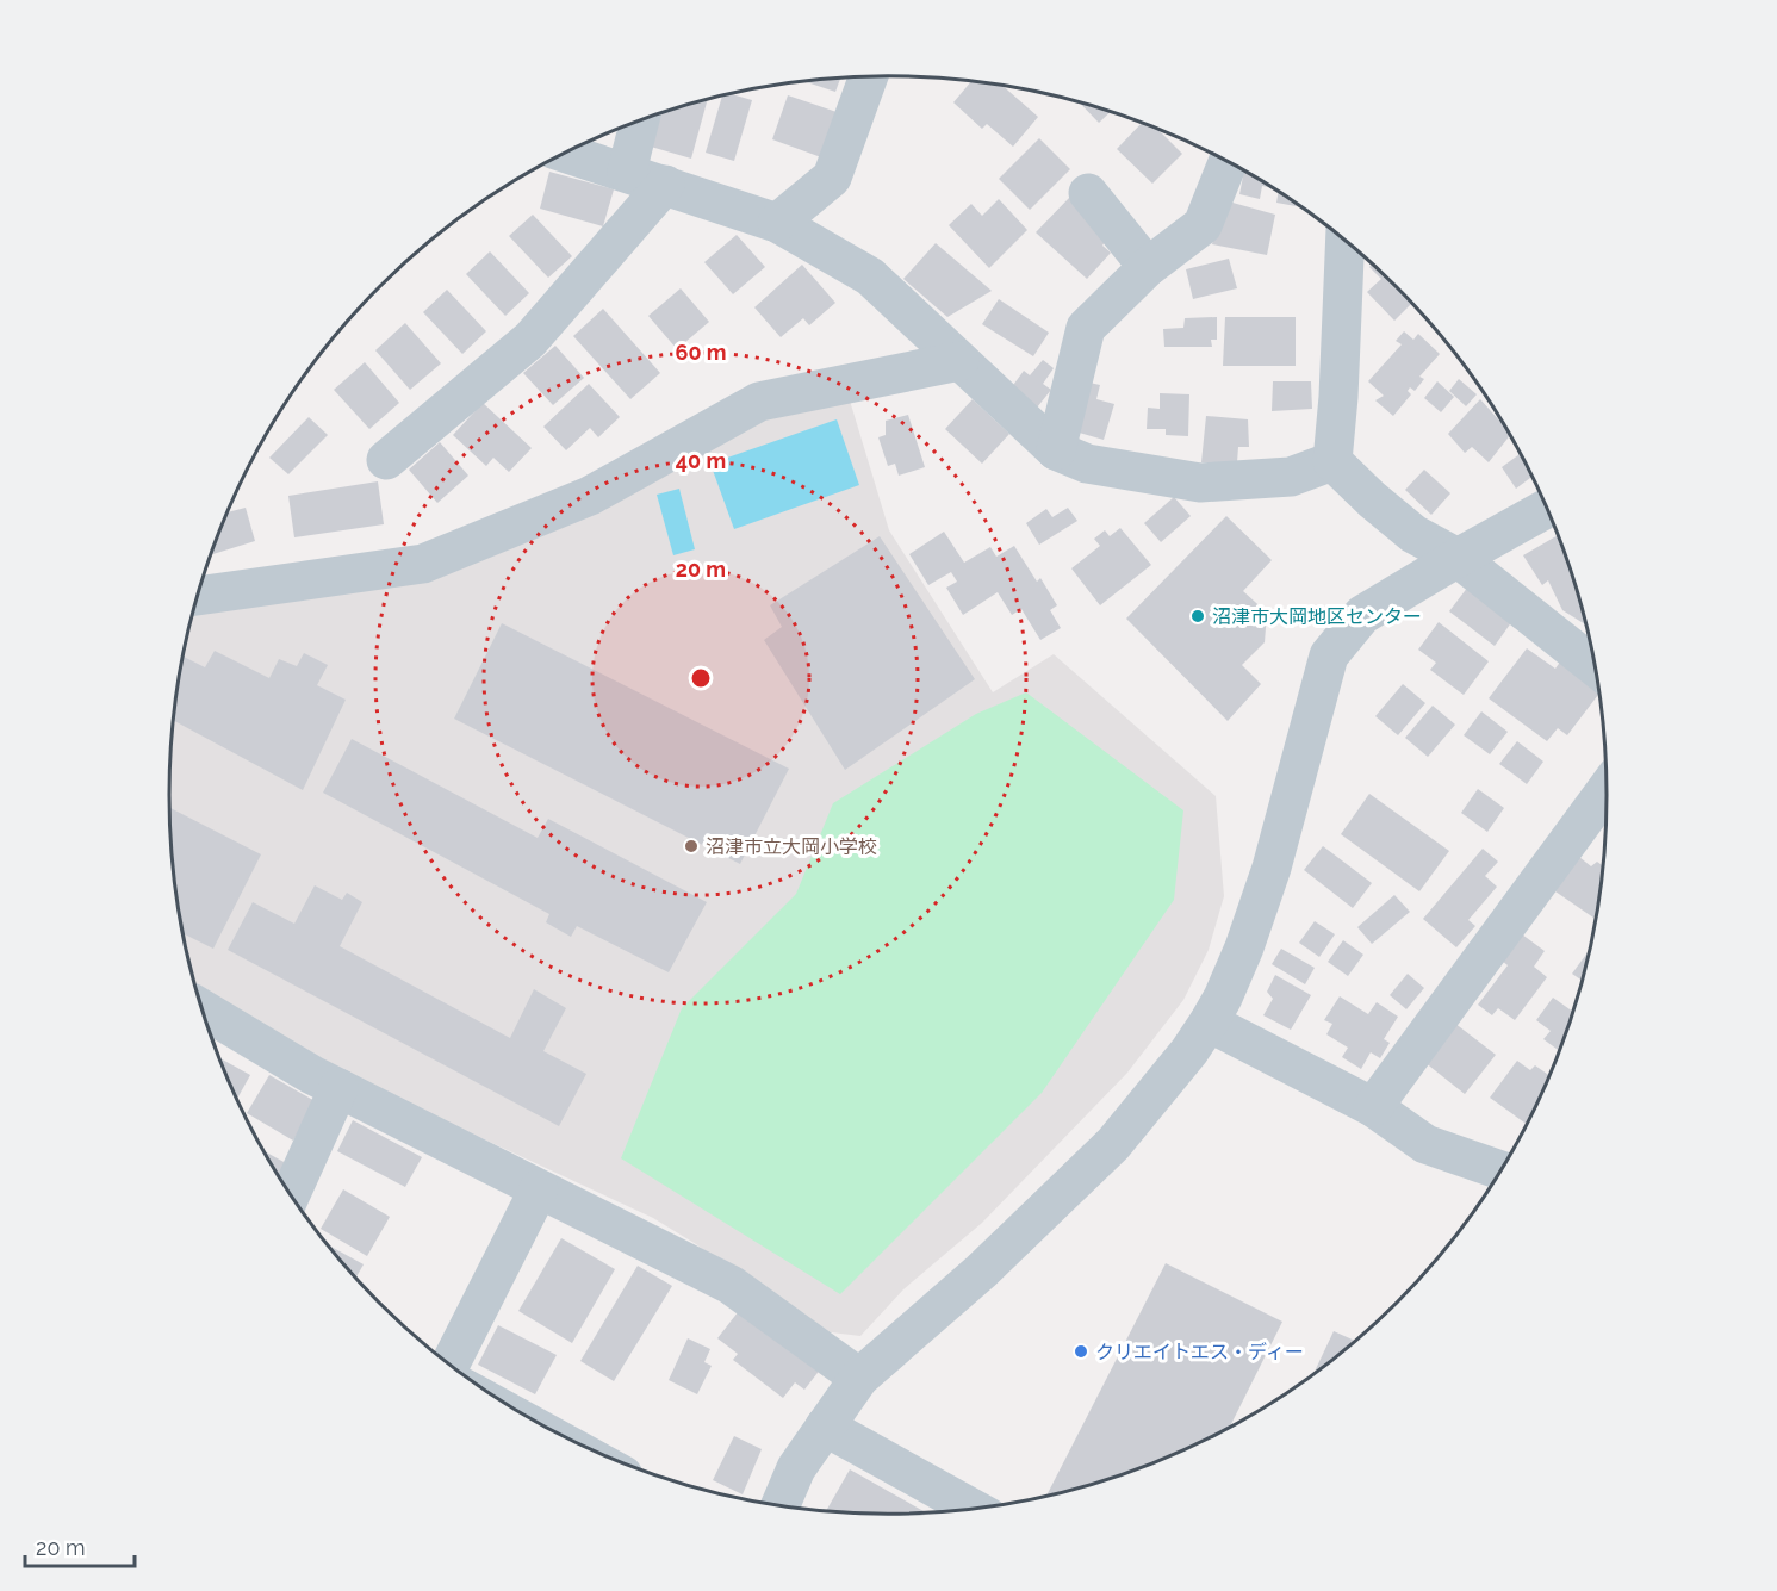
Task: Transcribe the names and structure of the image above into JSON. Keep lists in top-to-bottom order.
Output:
{
  "places": ["沼津市大岡地区センター", "沼津市立大岡小学校", "クリエイトエス・ディー"],
  "scale_bar": "20 m",
  "rings": ["60 m", "40 m", "20 m"]
}
